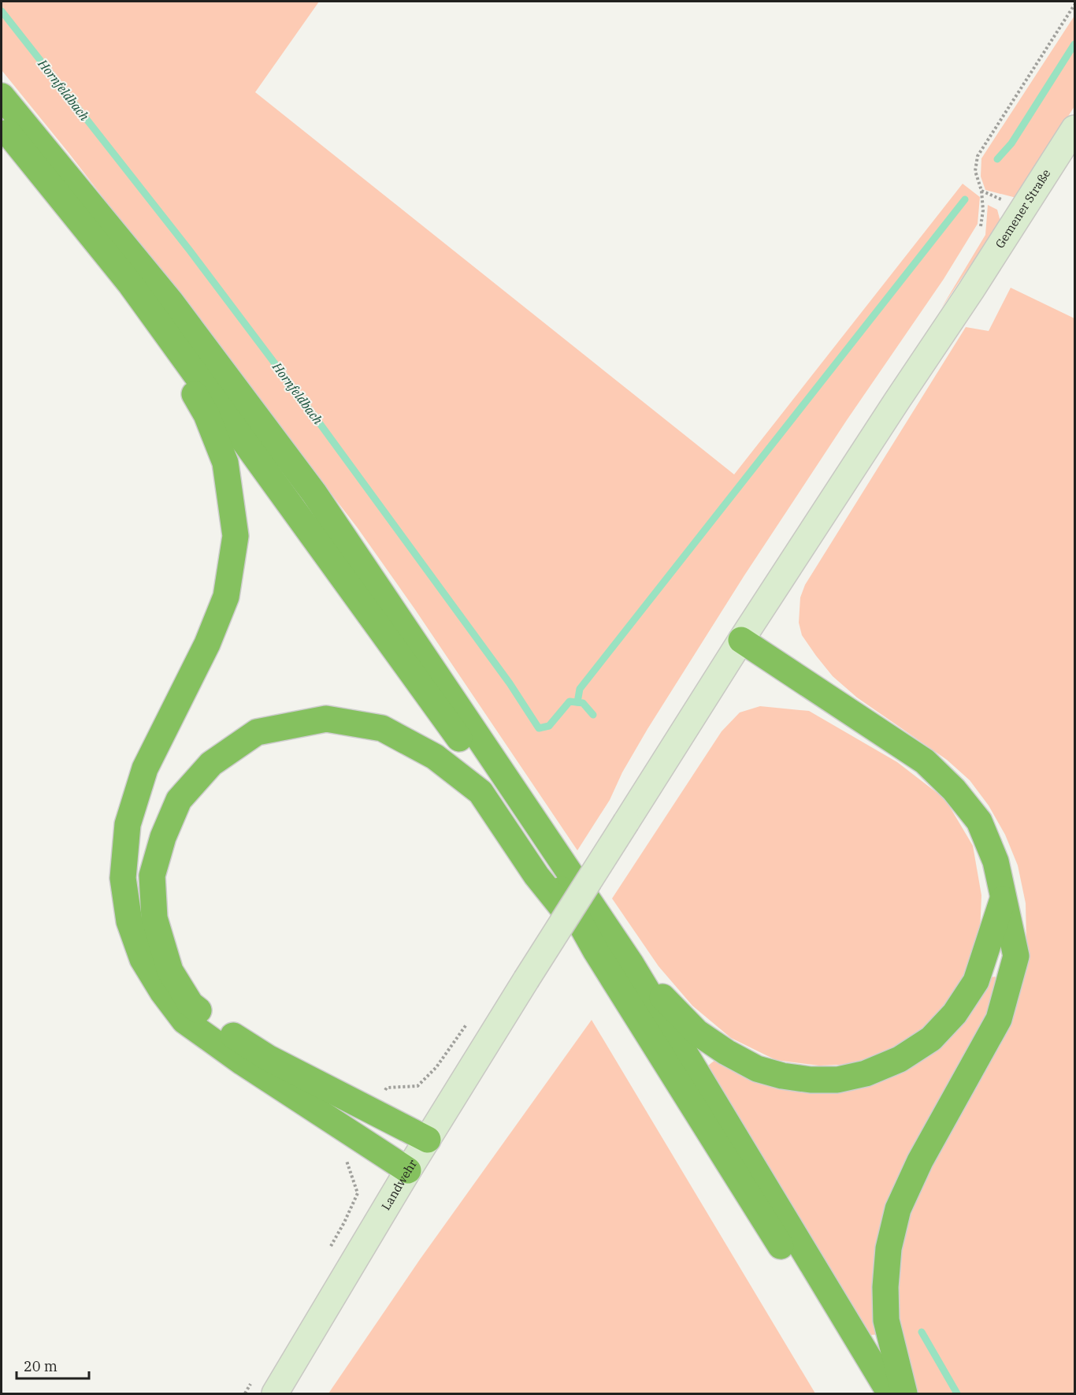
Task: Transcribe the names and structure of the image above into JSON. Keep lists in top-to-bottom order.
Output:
{
  "streets": {
    "main road": ["Gemener Straße", "Landwehr"]
  },
  "crossings": [
    ["Gemener Straße", "Landwehr"]
  ],
  "water": ["Hornfeldbach"],
  "scale_bar": "20 m"
}
